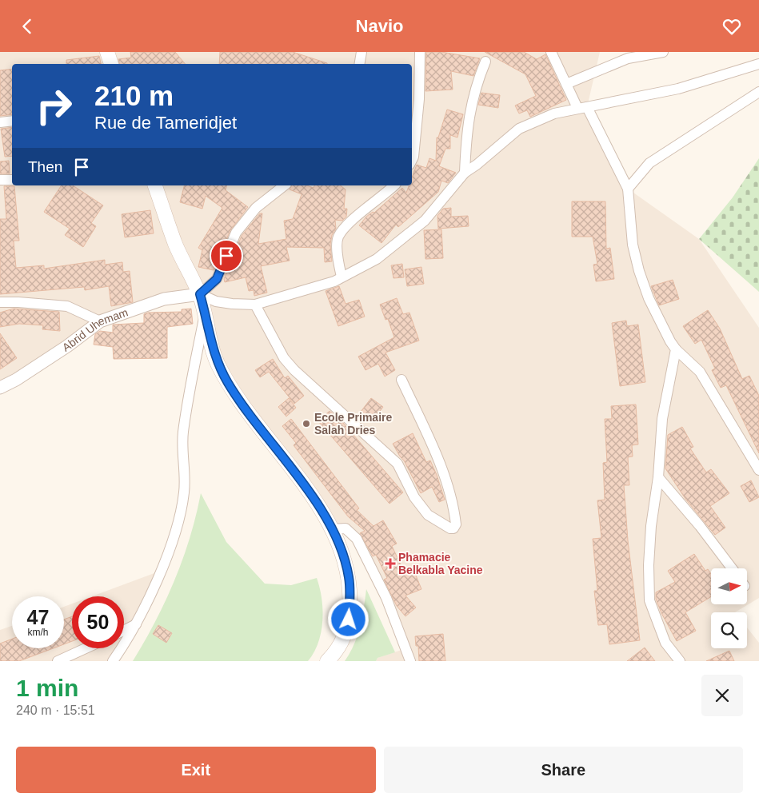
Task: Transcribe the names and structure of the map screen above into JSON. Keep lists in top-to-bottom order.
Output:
{
  "streets": {
    "street": ["Abrid Uhemam"]
  },
  "places": {
    "other": ["Ecole Primaire Salah Dries"],
    "health": ["Phamacie Belkabla Yacine"]
  },
  "north": "right",
  "page": {
    "header": "Navio",
    "turn": ["210 m", "Rue de Tameridjet"],
    "then": "Then",
    "speed": "47 km/h",
    "limit": "50",
    "heading": ["1 min", "240 m · 15:51"],
    "buttons": ["Exit", "Share"]
  }
}
